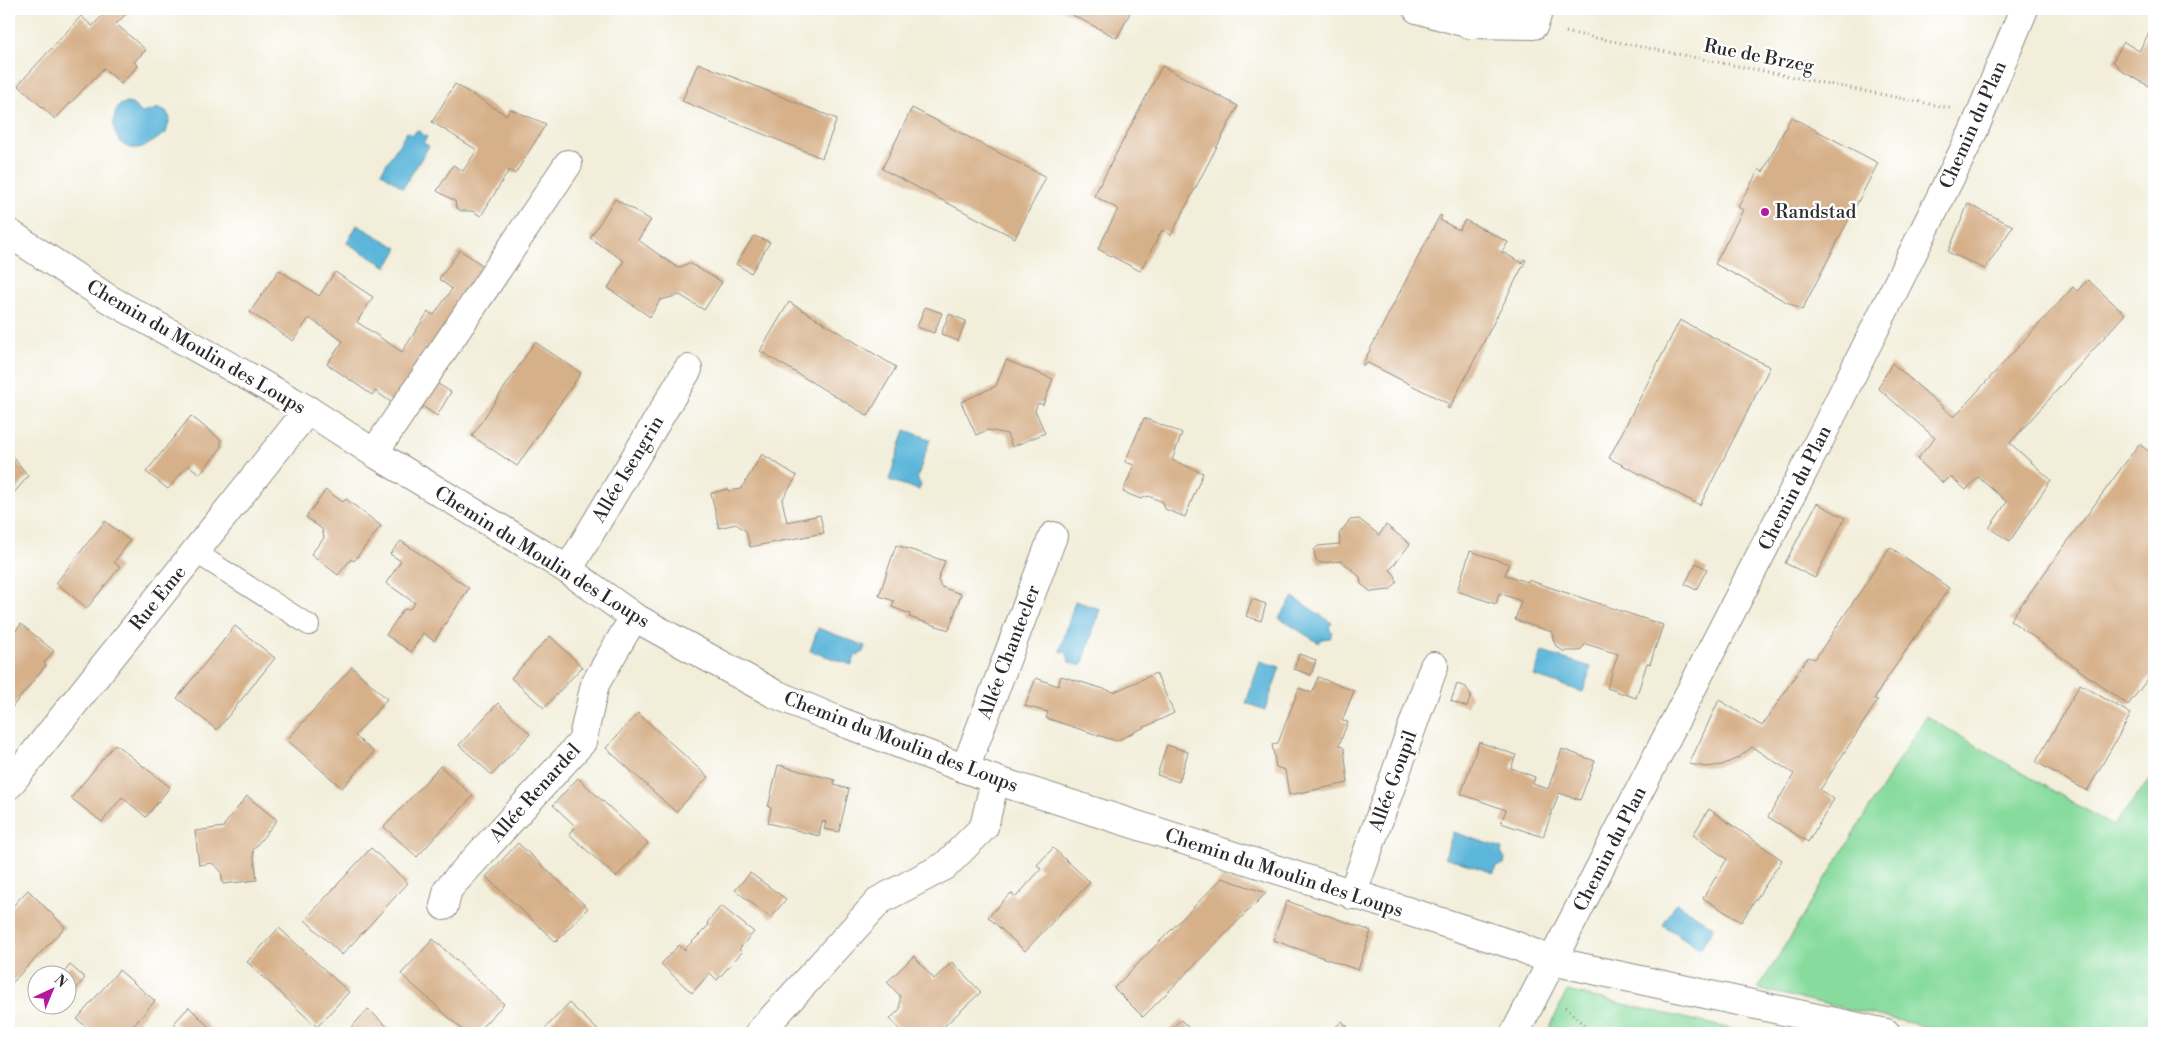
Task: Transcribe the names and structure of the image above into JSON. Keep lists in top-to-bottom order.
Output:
{
  "streets": {
    "street": [
      "Chemin du Plan",
      "Chemin du Moulin des Loups",
      "Allée Isengrin",
      "Rue Eme",
      "Allée Chantecler",
      "Allée Goupil",
      "Allée Renardel"
    ],
    "path": ["Rue de Brzeg"]
  },
  "crossings": [
    ["Rue de Brzeg", "Chemin du Plan"],
    ["Chemin du Plan", "Chemin du Moulin des Loups"],
    ["Chemin du Moulin des Loups", "Allée Isengrin"],
    ["Chemin du Moulin des Loups", "Rue Eme"],
    ["Chemin du Moulin des Loups", "Allée Chantecler"],
    ["Chemin du Moulin des Loups", "Allée Goupil"],
    ["Chemin du Moulin des Loups", "Allée Renardel"]
  ],
  "places": ["Randstad"],
  "north": "top right"
}
